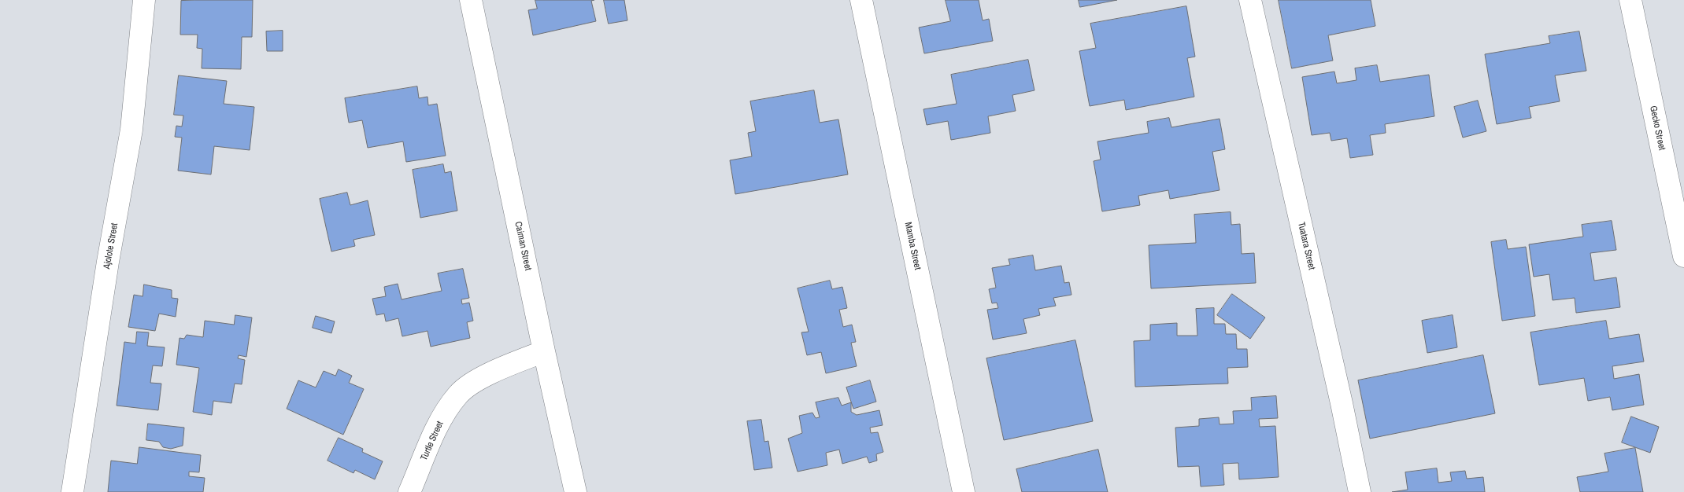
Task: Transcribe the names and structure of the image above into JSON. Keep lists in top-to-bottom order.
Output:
{
  "streets": {
    "street": [
      "Gecko Street",
      "Ajolote Street",
      "Caiman Street",
      "Mamba Street",
      "Tuatara Street",
      "Turtle Street"
    ]
  },
  "crossings": [
    ["Caiman Street", "Turtle Street"]
  ]
}
